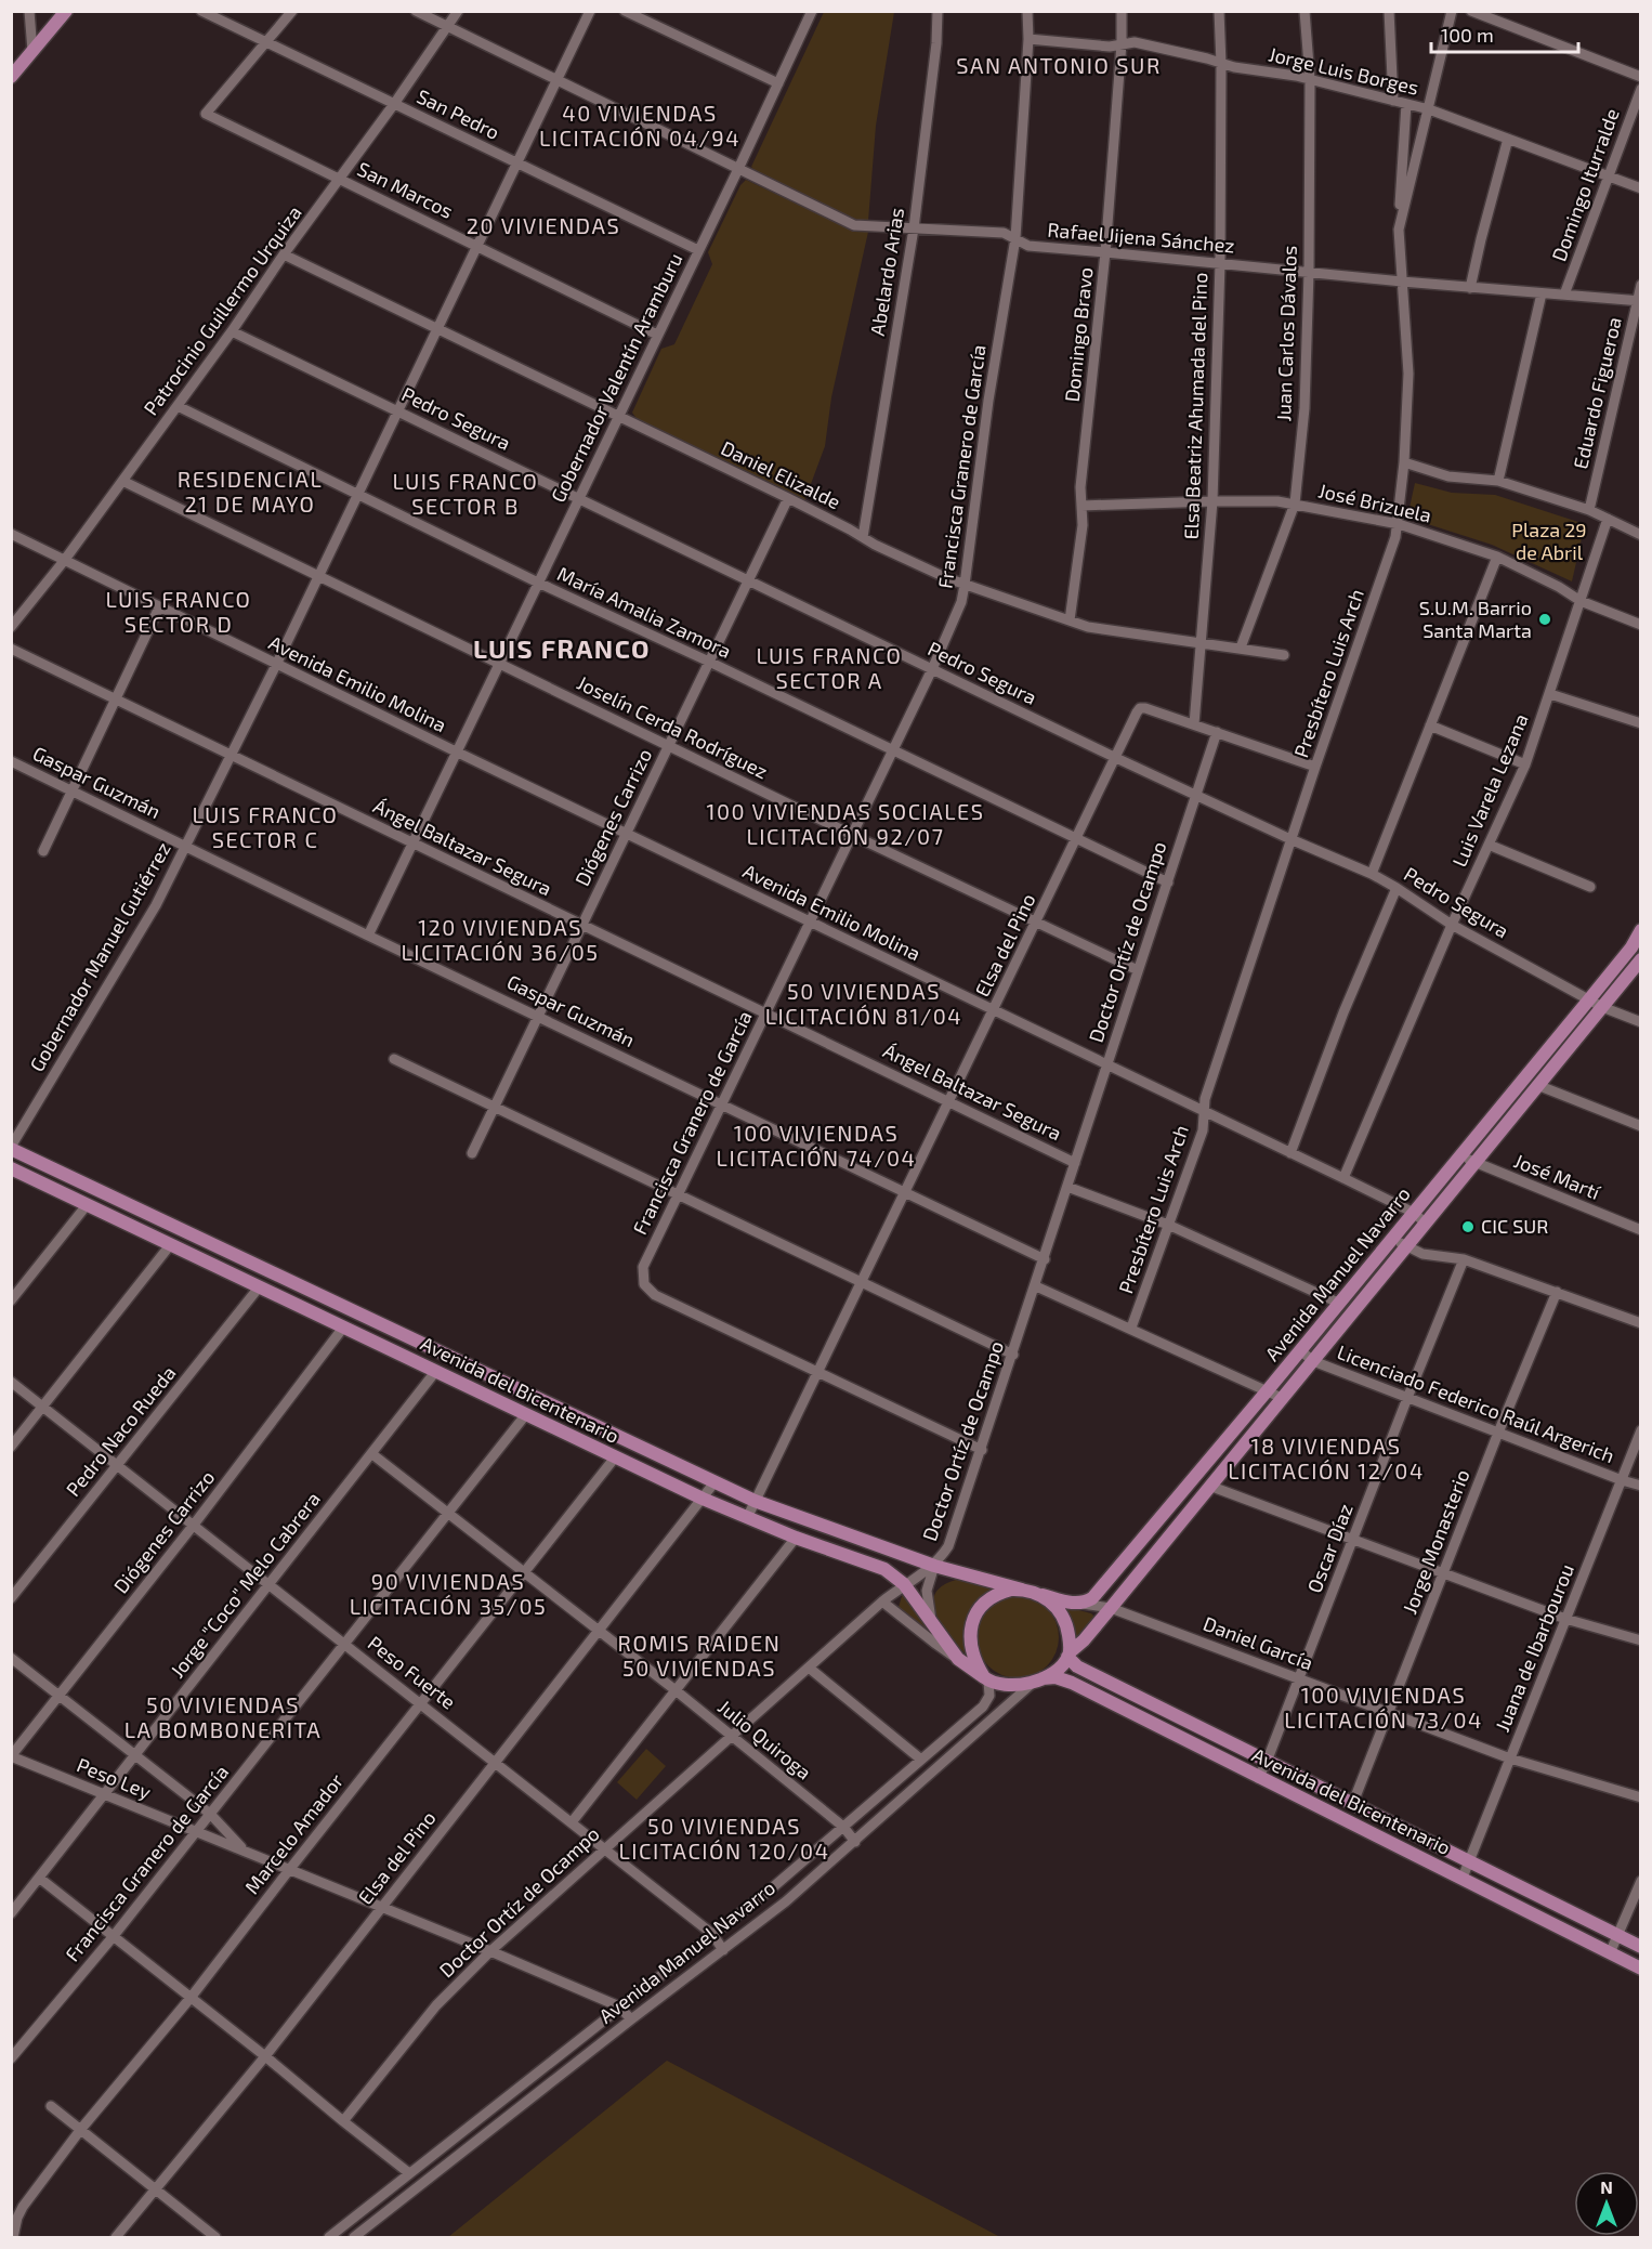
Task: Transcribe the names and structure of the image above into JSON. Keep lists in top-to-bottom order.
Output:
{
  "streets": {
    "main road": ["Avenida Manuel Navarro", "Avenida del Bicentenario"],
    "street": [
      "Jorge Luis Borges",
      "San Pedro",
      "Domingo Iturralde",
      "San Marcos",
      "Rafael Jijena Sánchez",
      "Abelardo Arias",
      "Patrocinio Guillermo Urquiza",
      "Juan Carlos Dávalos",
      "Domingo Bravo",
      "Gobernador Valentín Aramburu",
      "Eduardo Figueroa",
      "Elsa Beatriz Ahumada del Pino",
      "Pedro Segura",
      "Francisca Granero de García",
      "Daniel Elizalde",
      "José Brizuela",
      "María Amalia Zamora",
      "Presbítero Luis Arch",
      "Avenida Emilio Molina",
      "Joselín Cerda Rodríguez",
      "Gaspar Guzmán",
      "Luis Varela Lezana",
      "Diógenes Carrizo",
      "Ángel Baltazar Segura",
      "Doctor Ortíz de Ocampo",
      "Elsa del Pino",
      "Gobernador Manuel Gutiérrez",
      "José Martí",
      "Licenciado Federico Raúl Argerich",
      "Pedro Naco Rueda",
      "Jorge Monasterio",
      "Oscar Díaz",
      "Jorge \"Coco\" Melo Cabrera",
      "Daniel García",
      "Juana de Ibarbourou",
      "Peso Fuerte",
      "Julio Quiroga",
      "Peso Ley",
      "Marcelo Amador"
    ]
  },
  "crossings": [
    ["Jorge Luis Borges", "Domingo Iturralde"],
    ["Jorge Luis Borges", "Juan Carlos Dávalos"],
    ["Jorge Luis Borges", "Domingo Bravo"],
    ["Jorge Luis Borges", "Elsa Beatriz Ahumada del Pino"],
    ["Jorge Luis Borges", "Francisca Granero de García"],
    ["Jorge Luis Borges", "Presbítero Luis Arch"],
    ["San Pedro", "San Marcos"],
    ["San Pedro", "Patrocinio Guillermo Urquiza"],
    ["San Pedro", "Gobernador Valentín Aramburu"],
    ["San Pedro", "Gobernador Manuel Gutiérrez"],
    ["Domingo Iturralde", "Rafael Jijena Sánchez"],
    ["San Marcos", "Patrocinio Guillermo Urquiza"],
    ["San Marcos", "Gobernador Valentín Aramburu"],
    ["San Marcos", "Gobernador Manuel Gutiérrez"],
    ["Rafael Jijena Sánchez", "Abelardo Arias"],
    ["Rafael Jijena Sánchez", "Patrocinio Guillermo Urquiza"],
    ["Rafael Jijena Sánchez", "Juan Carlos Dávalos"],
    ["Rafael Jijena Sánchez", "Domingo Bravo"],
    ["Rafael Jijena Sánchez", "Gobernador Valentín Aramburu"],
    ["Rafael Jijena Sánchez", "Eduardo Figueroa"],
    ["Rafael Jijena Sánchez", "Elsa Beatriz Ahumada del Pino"],
    ["Rafael Jijena Sánchez", "Francisca Granero de García"],
    ["Rafael Jijena Sánchez", "Presbítero Luis Arch"],
    ["Rafael Jijena Sánchez", "Gobernador Manuel Gutiérrez"],
    ["Abelardo Arias", "Daniel Elizalde"],
    ["Patrocinio Guillermo Urquiza", "Pedro Segura"],
    ["Patrocinio Guillermo Urquiza", "Daniel Elizalde"],
    ["Patrocinio Guillermo Urquiza", "María Amalia Zamora"],
    ["Patrocinio Guillermo Urquiza", "Avenida Emilio Molina"],
    ["Patrocinio Guillermo Urquiza", "Joselín Cerda Rodríguez"],
    ["Juan Carlos Dávalos", "Daniel Elizalde"],
    ["Juan Carlos Dávalos", "José Brizuela"],
    ["Domingo Bravo", "Daniel Elizalde"],
    ["Domingo Bravo", "José Brizuela"],
    ["Gobernador Valentín Aramburu", "Pedro Segura"],
    ["Gobernador Valentín Aramburu", "Daniel Elizalde"],
    ["Gobernador Valentín Aramburu", "María Amalia Zamora"],
    ["Gobernador Valentín Aramburu", "Avenida Emilio Molina"],
    ["Gobernador Valentín Aramburu", "Joselín Cerda Rodríguez"],
    ["Gobernador Valentín Aramburu", "Gaspar Guzmán"],
    ["Gobernador Valentín Aramburu", "Ángel Baltazar Segura"],
    ["Elsa Beatriz Ahumada del Pino", "Daniel Elizalde"],
    ["Elsa Beatriz Ahumada del Pino", "José Brizuela"],
    ["Elsa Beatriz Ahumada del Pino", "Elsa del Pino"],
    ["Pedro Segura", "Francisca Granero de García"],
    ["Pedro Segura", "Presbítero Luis Arch"],
    ["Pedro Segura", "Luis Varela Lezana"],
    ["Pedro Segura", "Diógenes Carrizo"],
    ["Pedro Segura", "Doctor Ortíz de Ocampo"],
    ["Pedro Segura", "Elsa del Pino"],
    ["Pedro Segura", "Gobernador Manuel Gutiérrez"],
    ["Pedro Segura", "Avenida Manuel Navarro"],
    ["Francisca Granero de García", "Daniel Elizalde"],
    ["Francisca Granero de García", "María Amalia Zamora"],
    ["Francisca Granero de García", "Avenida Emilio Molina"],
    ["Francisca Granero de García", "Joselín Cerda Rodríguez"],
    ["Francisca Granero de García", "Gaspar Guzmán"],
    ["Francisca Granero de García", "Ángel Baltazar Segura"],
    ["Francisca Granero de García", "Elsa del Pino"],
    ["Francisca Granero de García", "Avenida del Bicentenario"],
    ["Francisca Granero de García", "Peso Fuerte"],
    ["Francisca Granero de García", "Julio Quiroga"],
    ["Francisca Granero de García", "Peso Ley"],
    ["Daniel Elizalde", "Diógenes Carrizo"],
    ["Daniel Elizalde", "Gobernador Manuel Gutiérrez"],
    ["José Brizuela", "Presbítero Luis Arch"],
    ["José Brizuela", "Luis Varela Lezana"],
    ["María Amalia Zamora", "Diógenes Carrizo"],
    ["María Amalia Zamora", "Doctor Ortíz de Ocampo"],
    ["María Amalia Zamora", "Elsa del Pino"],
    ["María Amalia Zamora", "Gobernador Manuel Gutiérrez"],
    ["Presbítero Luis Arch", "Avenida Emilio Molina"],
    ["Avenida Emilio Molina", "Luis Varela Lezana"],
    ["Avenida Emilio Molina", "Diógenes Carrizo"],
    ["Avenida Emilio Molina", "Doctor Ortíz de Ocampo"],
    ["Avenida Emilio Molina", "Elsa del Pino"],
    ["Avenida Emilio Molina", "Gobernador Manuel Gutiérrez"],
    ["Avenida Emilio Molina", "Avenida Manuel Navarro"],
    ["Joselín Cerda Rodríguez", "Diógenes Carrizo"],
    ["Joselín Cerda Rodríguez", "Doctor Ortíz de Ocampo"],
    ["Joselín Cerda Rodríguez", "Elsa del Pino"],
    ["Joselín Cerda Rodríguez", "Gobernador Manuel Gutiérrez"],
    ["Gaspar Guzmán", "Diógenes Carrizo"],
    ["Gaspar Guzmán", "Doctor Ortíz de Ocampo"],
    ["Gaspar Guzmán", "Elsa del Pino"],
    ["Gaspar Guzmán", "Gobernador Manuel Gutiérrez"],
    ["Diógenes Carrizo", "Ángel Baltazar Segura"],
    ["Diógenes Carrizo", "Avenida del Bicentenario"],
    ["Diógenes Carrizo", "Peso Fuerte"],
    ["Diógenes Carrizo", "Peso Ley"],
    ["Ángel Baltazar Segura", "Doctor Ortíz de Ocampo"],
    ["Ángel Baltazar Segura", "Elsa del Pino"],
    ["Ángel Baltazar Segura", "Gobernador Manuel Gutiérrez"],
    ["Doctor Ortíz de Ocampo", "Avenida del Bicentenario"],
    ["Doctor Ortíz de Ocampo", "Peso Fuerte"],
    ["Doctor Ortíz de Ocampo", "Julio Quiroga"],
    ["Doctor Ortíz de Ocampo", "Peso Ley"],
    ["Elsa del Pino", "Avenida del Bicentenario"],
    ["Elsa del Pino", "Peso Fuerte"],
    ["Elsa del Pino", "Julio Quiroga"],
    ["Elsa del Pino", "Peso Ley"],
    ["Gobernador Manuel Gutiérrez", "Avenida del Bicentenario"],
    ["José Martí", "Avenida Manuel Navarro"],
    ["Avenida Manuel Navarro", "Avenida del Bicentenario"],
    ["Avenida Manuel Navarro", "Licenciado Federico Raúl Argerich"],
    ["Avenida Manuel Navarro", "Daniel García"],
    ["Avenida Manuel Navarro", "Peso Fuerte"],
    ["Avenida Manuel Navarro", "Julio Quiroga"],
    ["Avenida Manuel Navarro", "Peso Ley"],
    ["Avenida del Bicentenario", "Pedro Naco Rueda"],
    ["Avenida del Bicentenario", "Jorge Monasterio"],
    ["Avenida del Bicentenario", "Oscar Díaz"],
    ["Avenida del Bicentenario", "Jorge \"Coco\" Melo Cabrera"],
    ["Avenida del Bicentenario", "Juana de Ibarbourou"],
    ["Avenida del Bicentenario", "Marcelo Amador"],
    ["Licenciado Federico Raúl Argerich", "Jorge Monasterio"],
    ["Licenciado Federico Raúl Argerich", "Oscar Díaz"],
    ["Licenciado Federico Raúl Argerich", "Juana de Ibarbourou"],
    ["Pedro Naco Rueda", "Peso Fuerte"],
    ["Jorge Monasterio", "Daniel García"],
    ["Oscar Díaz", "Daniel García"],
    ["Jorge \"Coco\" Melo Cabrera", "Peso Fuerte"],
    ["Jorge \"Coco\" Melo Cabrera", "Julio Quiroga"],
    ["Jorge \"Coco\" Melo Cabrera", "Peso Ley"],
    ["Daniel García", "Juana de Ibarbourou"],
    ["Peso Fuerte", "Marcelo Amador"],
    ["Julio Quiroga", "Marcelo Amador"],
    ["Peso Ley", "Marcelo Amador"]
  ],
  "districts": [
    "SAN ANTONIO SUR",
    "40 VIVIENDAS LICITACIÓN 04/94",
    "20 VIVIENDAS",
    "RESIDENCIAL 21 DE MAYO",
    "LUIS FRANCO SECTOR B",
    "LUIS FRANCO SECTOR D",
    "LUIS FRANCO",
    "LUIS FRANCO SECTOR A",
    "100 VIVIENDAS SOCIALES LICITACIÓN 92/07",
    "LUIS FRANCO SECTOR C",
    "120 VIVIENDAS LICITACIÓN 36/05",
    "50 VIVIENDAS LICITACIÓN 81/04",
    "100 VIVIENDAS LICITACIÓN 74/04",
    "18 VIVIENDAS LICITACIÓN 12/04",
    "90 VIVIENDAS LICITACIÓN 35/05",
    "ROMIS RAIDEN 50 VIVIENDAS",
    "100 VIVIENDAS LICITACIÓN 73/04",
    "50 VIVIENDAS LA BOMBONERITA",
    "50 VIVIENDAS LICITACIÓN 120/04"
  ],
  "parks": ["Plaza 29 de Abril"],
  "places": ["S.U.M. Barrio Santa Marta", "CIC SUR"],
  "scale_bar": "100 m",
  "north": "top"
}
